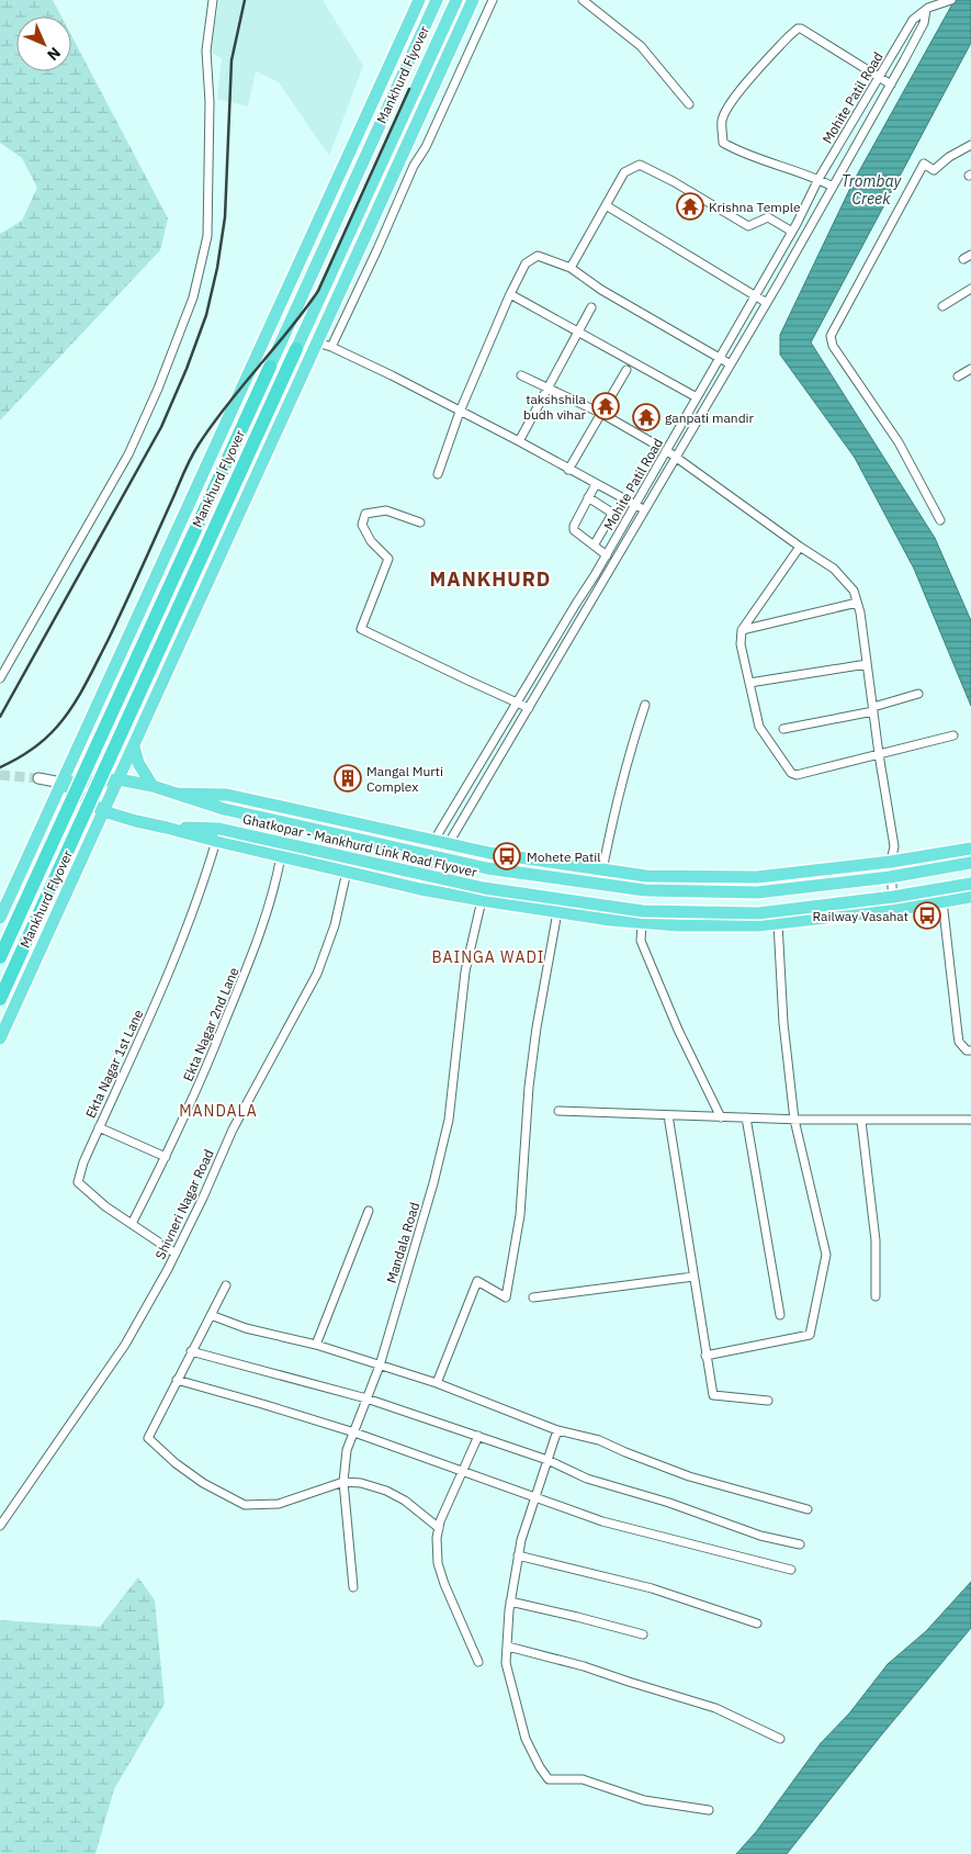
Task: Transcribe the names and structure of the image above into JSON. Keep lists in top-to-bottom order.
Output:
{
  "streets": {
    "highway": ["Mankhurd Flyover", "Ghatkopar - Mankhurd Link Road Flyover"],
    "street": [
      "Mohite Patil Road",
      "Ekta Nagar 2nd Lane",
      "Ekta Nagar 1st Lane",
      "Shivneri Nagar Road",
      "Mandala Road"
    ]
  },
  "crossings": [
    ["Ghatkopar - Mankhurd Link Road Flyover", "Ekta Nagar 1st Lane"],
    ["Ekta Nagar 2nd Lane", "Ekta Nagar 1st Lane"],
    ["Ekta Nagar 1st Lane", "Shivneri Nagar Road"]
  ],
  "districts": ["MANKHURD", "BAINGA WADI", "MANDALA"],
  "water": ["Trombay Creek"],
  "places": {
    "temple": ["Krishna Temple", "takshshila budh vihar", "ganpati mandir"],
    "building": ["Mangal Murti Complex"],
    "bus stop": ["Mohete Patil", "Railway Vasahat"]
  },
  "north": "bottom right"
}
